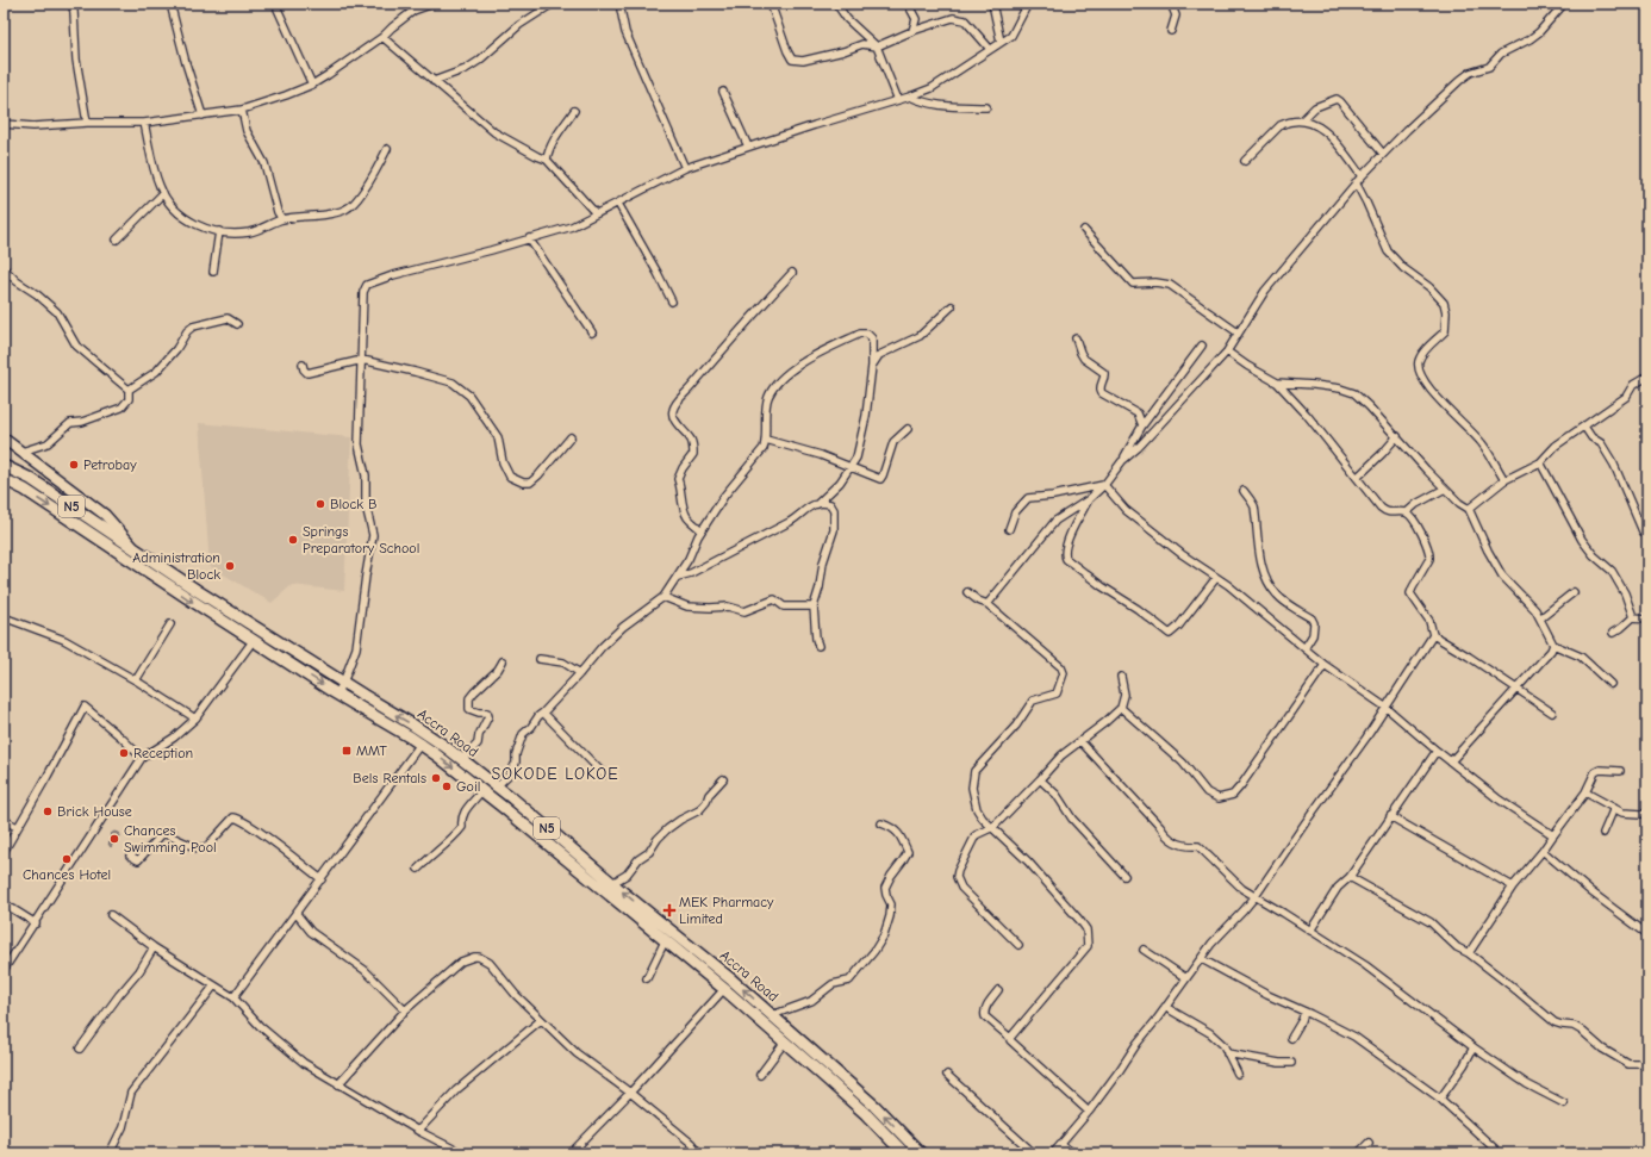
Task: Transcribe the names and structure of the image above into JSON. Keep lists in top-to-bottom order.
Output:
{
  "streets": {
    "main road": ["N5", "Accra Road"]
  },
  "districts": ["SOKODE LOKOE"],
  "places": {
    "other": [
      "Petrobay",
      "Block B",
      "Springs Preparatory School",
      "Administration Block",
      "Reception",
      "Bels Rentals",
      "Goil",
      "Brick House",
      "Chances Swimming Pool",
      "Chances Hotel"
    ],
    "transit": ["MMT"],
    "health": ["MEK Pharmacy Limited"]
  }
}
